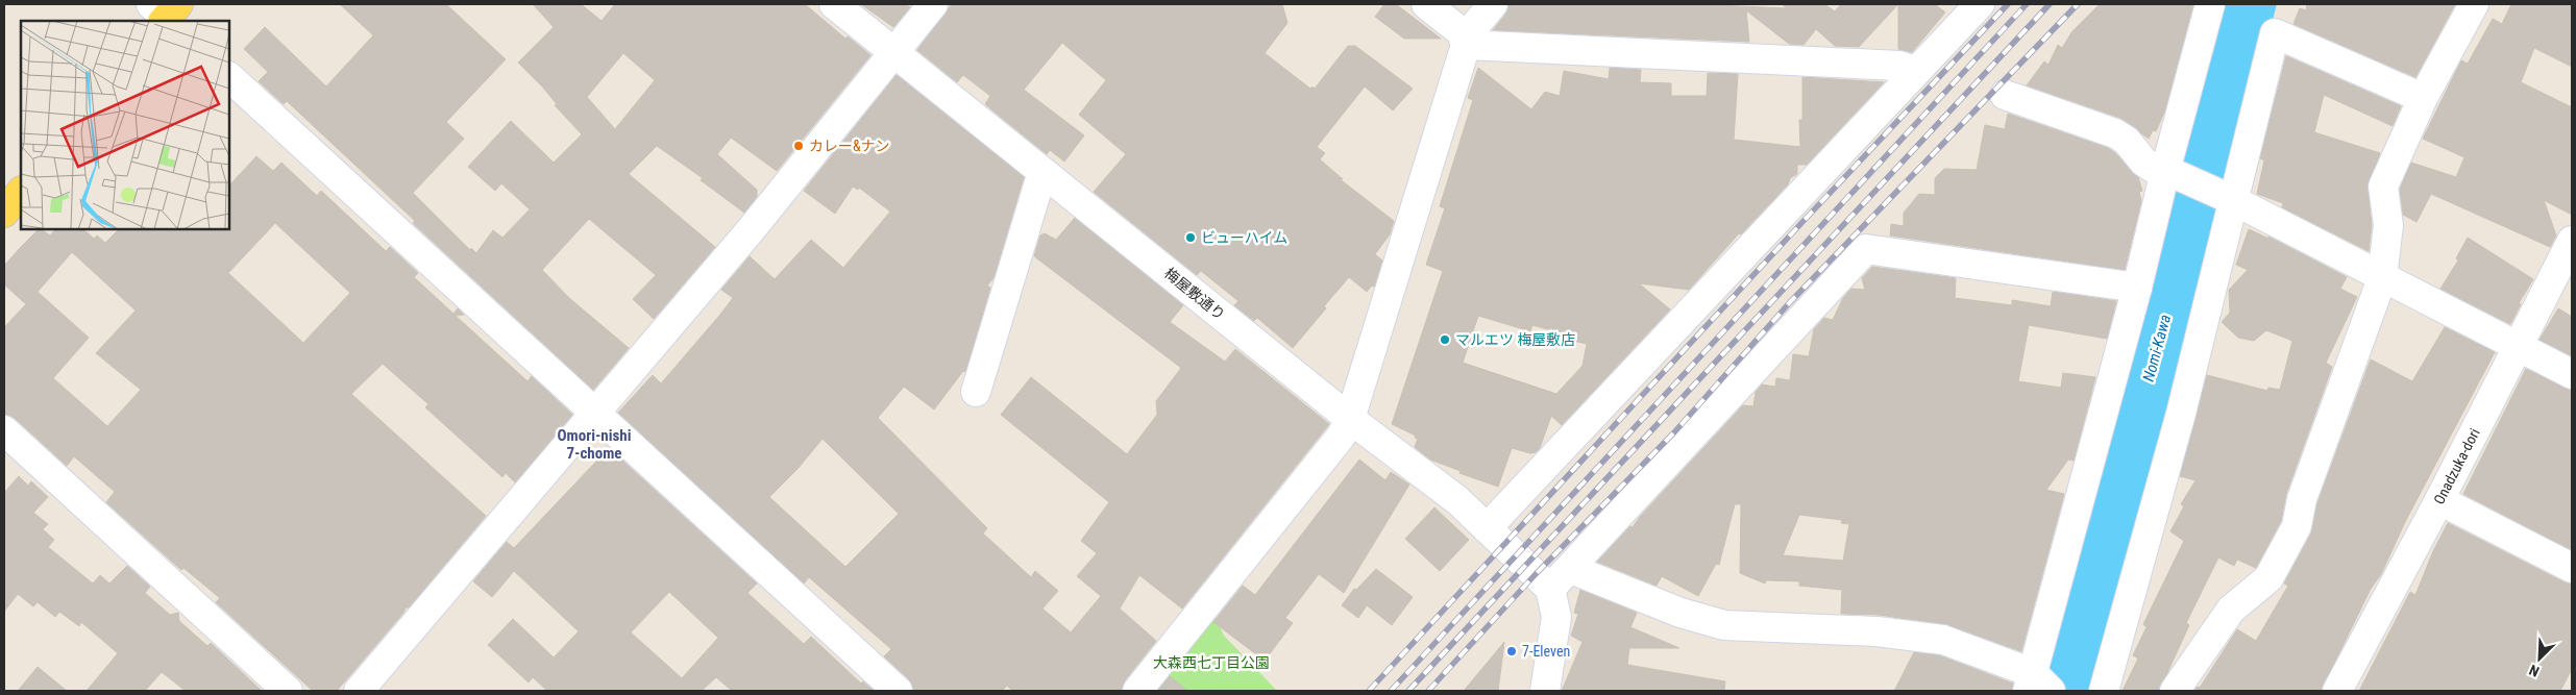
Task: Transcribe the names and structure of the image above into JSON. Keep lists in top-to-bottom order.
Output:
{
  "streets": {
    "street": ["梅屋敷通り", "Onadzuka-dori"]
  },
  "districts": ["Omori-nishi 7-chome"],
  "water": ["Nomi-Kawa"],
  "parks": ["大森西七丁目公園"],
  "places": [
    "カレー&ナン",
    "ビューハイム",
    "マルエツ 梅屋敷店",
    "7-Eleven"
  ],
  "north": "bottom left"
}
